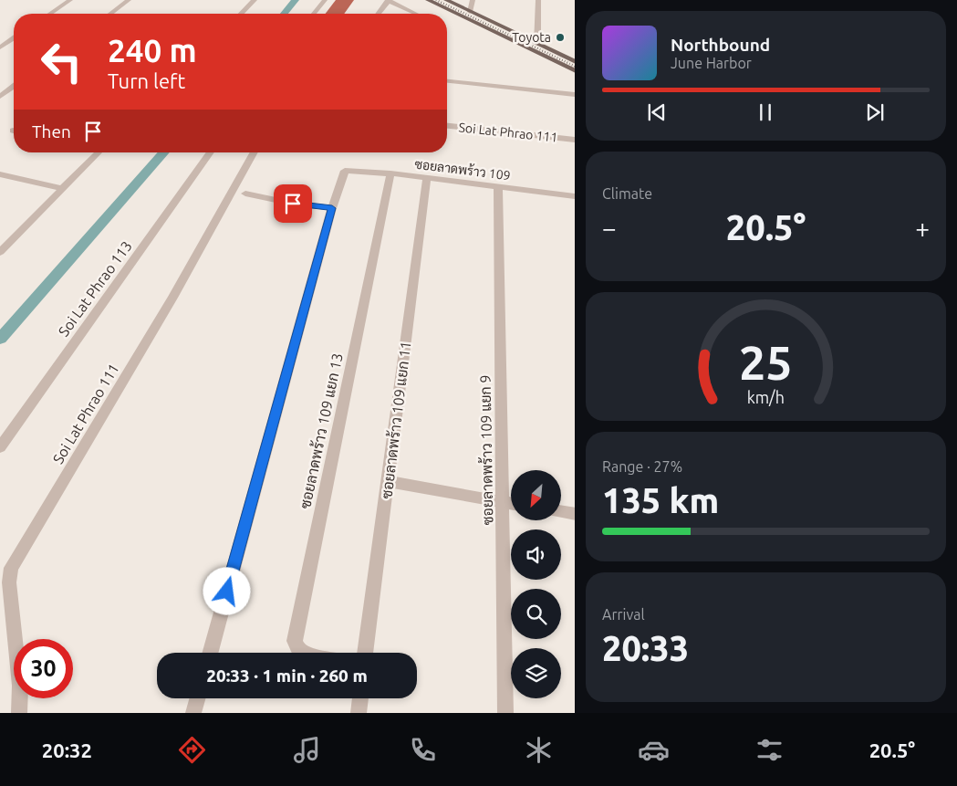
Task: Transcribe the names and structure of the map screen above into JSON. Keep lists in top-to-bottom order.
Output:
{
  "streets": {
    "street": [
      "Soi Lat Phrao 111",
      "ซอยลาดพร้าว 109",
      "Soi Lat Phrao 113",
      "ซอยลาดพร้าว 109 แยก 11",
      "ซอยลาดพร้าว 109 แยก 13",
      "ซอยลาดพร้าว 109 แยก 9"
    ]
  },
  "crossings": [
    ["ซอยลาดพร้าว 109", "ซอยลาดพร้าว 109 แยก 11"],
    ["ซอยลาดพร้าว 109", "ซอยลาดพร้าว 109 แยก 13"],
    ["ซอยลาดพร้าว 109", "ซอยลาดพร้าว 109 แยก 9"]
  ],
  "places": ["Toyota"],
  "north": "bottom left",
  "page": {
    "turn": ["240 m", "Turn left"],
    "song": ["Northbound", "June Harbor"],
    "then": "Then",
    "tile": [
      "Climate",
      ["Range · 27%", "135 km"],
      ["Arrival", "20:33"]
    ],
    "heat": ["−", "20.5°", "+"],
    "limit": "30",
    "trip": "20:33 · 1 min · 260 m",
    "tabs": ["20:32", "20.5°"],
    "gauge": ["25", "km/h"]
  }
}
